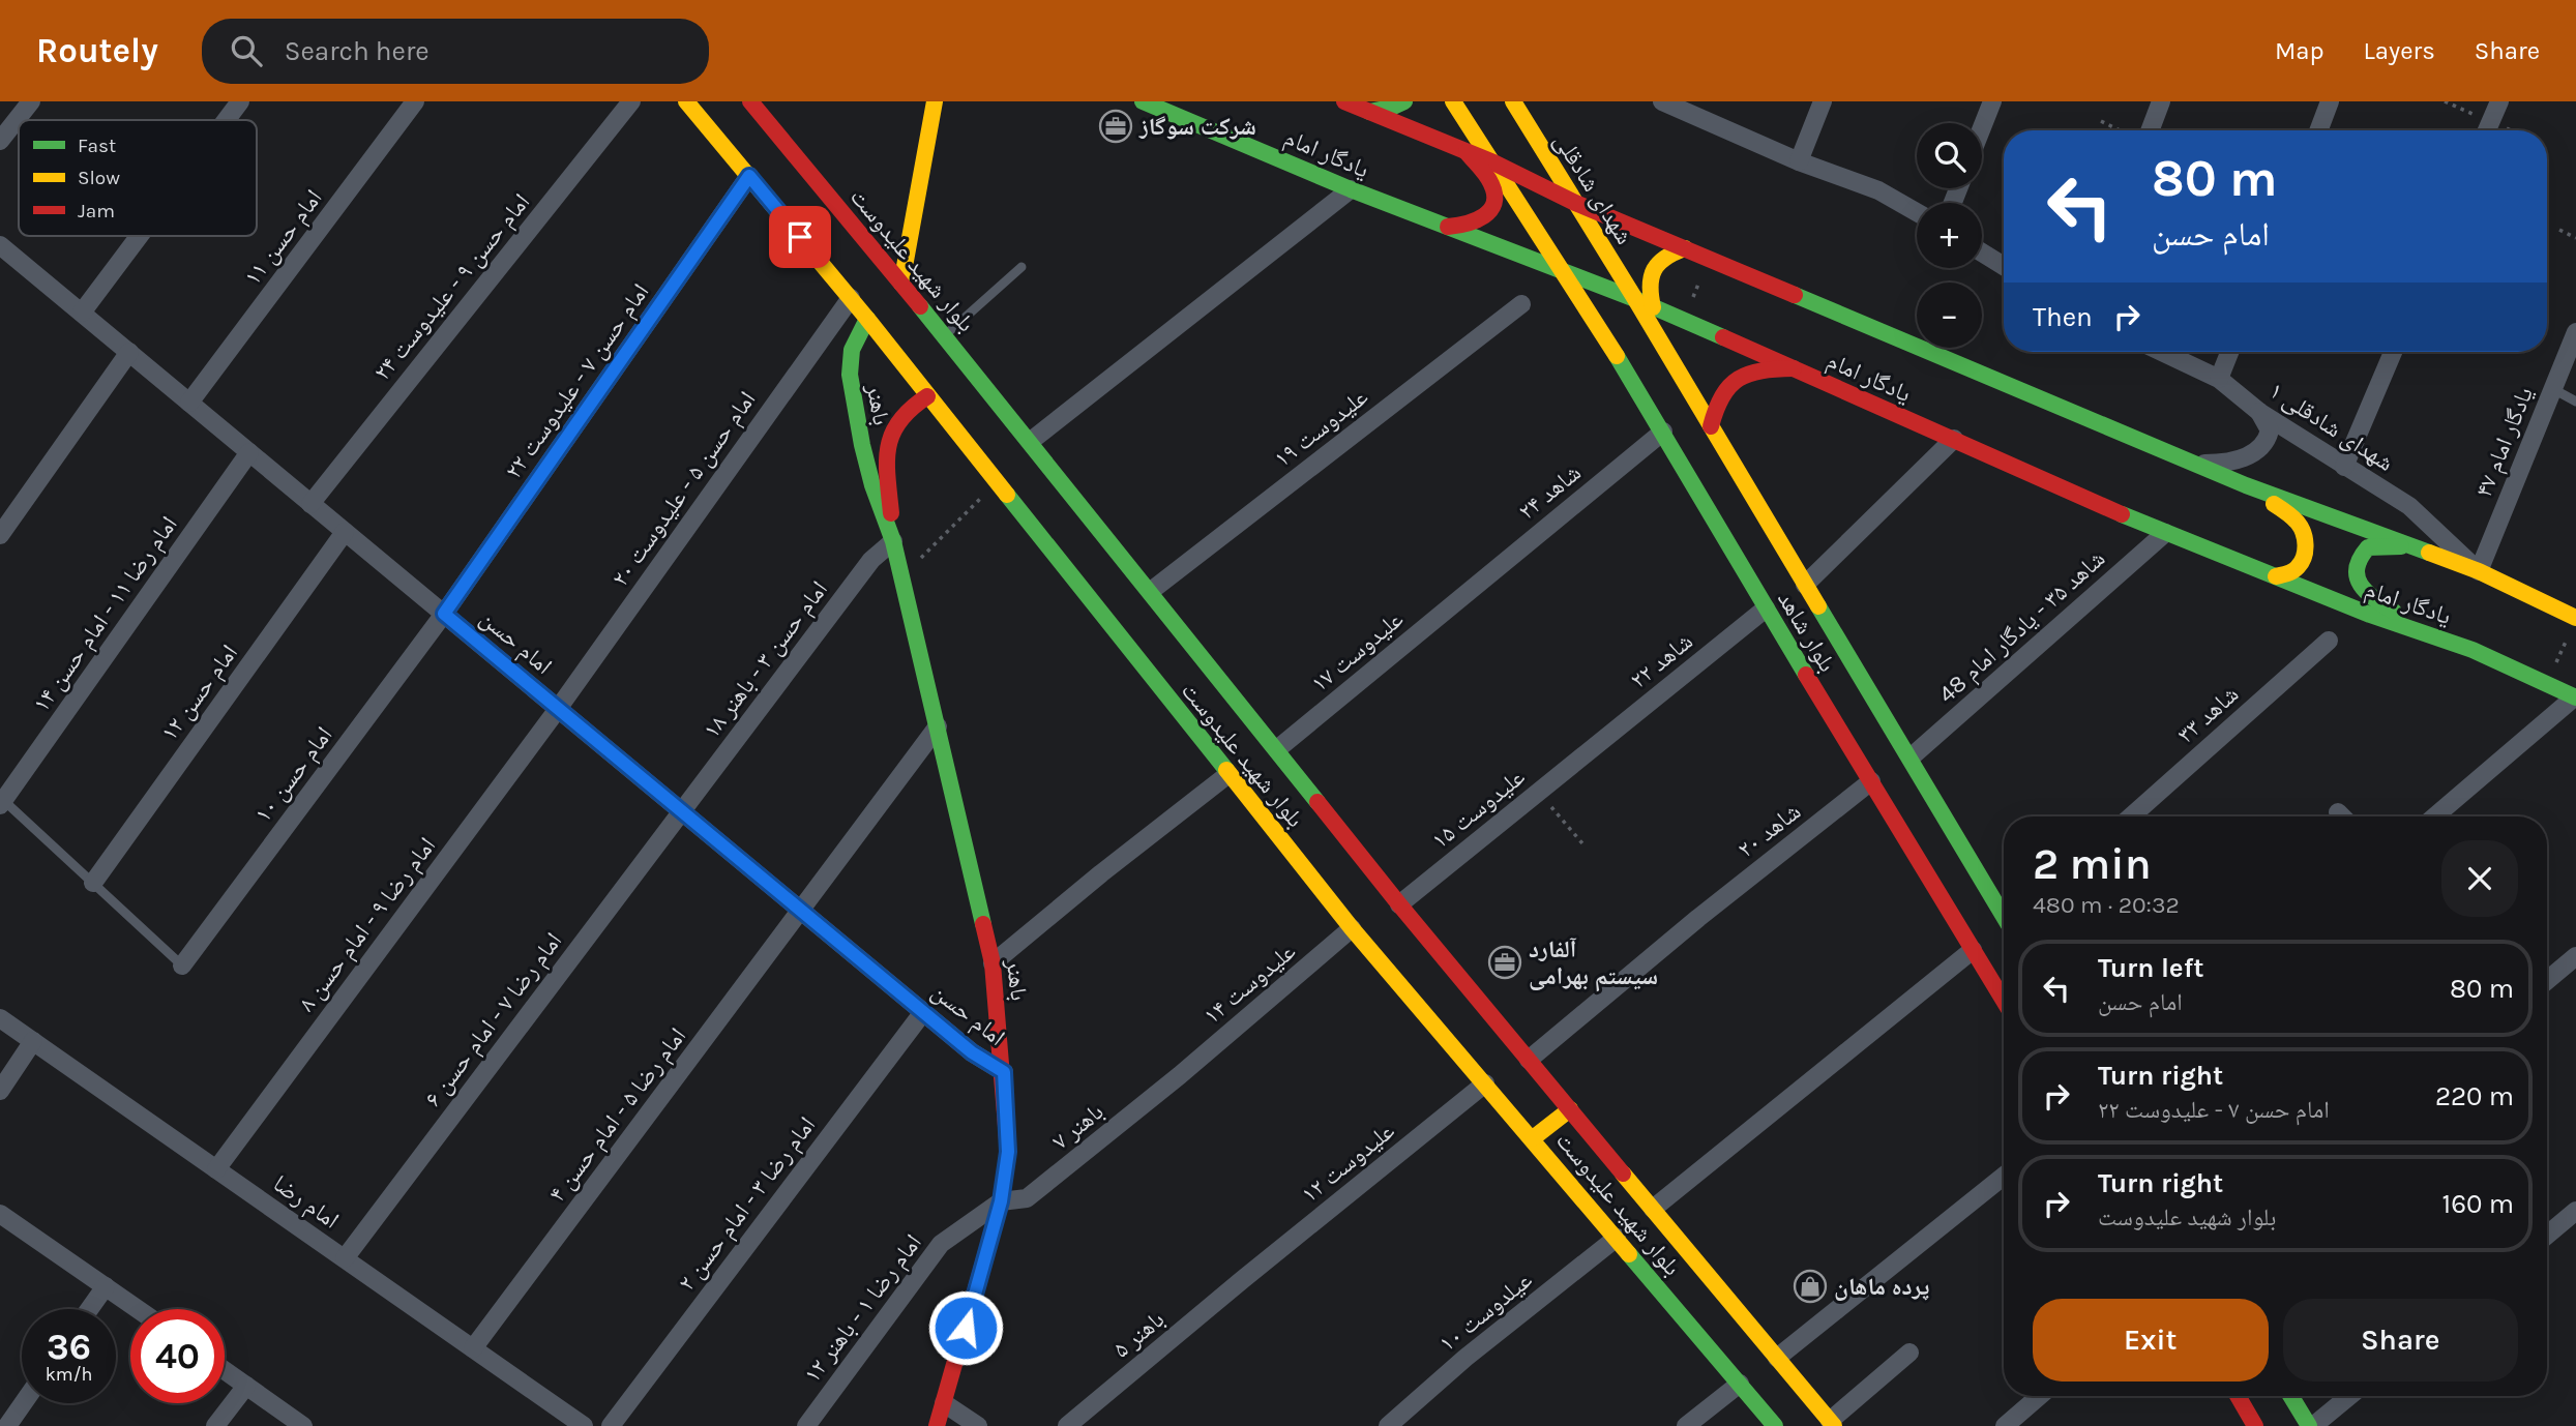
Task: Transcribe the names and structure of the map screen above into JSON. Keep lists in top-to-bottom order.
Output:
{
  "streets": {
    "main road": [
      "یادگار امام",
      "شهدای شادقلی",
      "بلوار شهید علیدوست",
      "باهنر",
      "بلوار شاهد"
    ],
    "street": [
      "امام حسن ۱۱",
      "امام حسن ۹ - علیدوست ۲۴",
      "امام حسن ۷ - علیدوست ۲۲",
      "شهدای شادقلی ۱",
      "علیدوست ۱۹",
      "یادگار امام ۴۷",
      "امام حسن ۵ - علیدوست ۲۰",
      "شاهد ۲۴",
      "امام رضا ۱۱ - امام حسن ۱۴",
      "شاهد ۳۵ - یادگار امام 48",
      "امام حسن",
      "علیدوست ۱۷",
      "امام حسن ۳ - باهنر ۱۸",
      "شاهد ۲۲",
      "امام حسن ۱۲",
      "شاهد ۳۳",
      "امام حسن ۱۰",
      "علیدوست ۱۵",
      "شاهد ۲۰",
      "امام رضا ۹ - امام حسن ۸",
      "علیدوست ۱۴",
      "امام رضا ۷ - امام حسن ۶",
      "امام رضا ۵ - امام حسن ۴",
      "باهنر ۷",
      "علیدوست ۱۲",
      "امام رضا",
      "امام رضا ۳ - امام حسن ۲",
      "امام رضا ۱ - باهنر ۱۲",
      "عیلدوست ۱۰",
      "باهنر ۵"
    ]
  },
  "crossings": [
    ["یادگار امام", "شهدای شادقلی"],
    ["یادگار امام", "شهدای شادقلی ۱"],
    ["یادگار امام", "یادگار امام ۴۷"],
    ["یادگار امام", "شاهد ۳۵ - یادگار امام 48"],
    ["یادگار امام", "بلوار شاهد"],
    ["شهدای شادقلی", "بلوار شاهد"],
    ["امام حسن ۱۱", "امام حسن"],
    ["بلوار شهید علیدوست", "امام حسن ۷ - علیدوست ۲۲"],
    ["بلوار شهید علیدوست", "باهنر"],
    ["بلوار شهید علیدوست", "علیدوست ۱۹"],
    ["بلوار شهید علیدوست", "امام حسن ۵ - علیدوست ۲۰"],
    ["بلوار شهید علیدوست", "علیدوست ۱۷"],
    ["بلوار شهید علیدوست", "علیدوست ۱۵"],
    ["بلوار شهید علیدوست", "شاهد ۲۰"],
    ["بلوار شهید علیدوست", "علیدوست ۱۴"],
    ["بلوار شهید علیدوست", "علیدوست ۱۲"],
    ["بلوار شهید علیدوست", "عیلدوست ۱۰"],
    ["امام حسن ۹ - علیدوست ۲۴", "امام حسن"],
    ["امام حسن ۷ - علیدوست ۲۲", "امام حسن"],
    ["امام حسن ۷ - علیدوست ۲۲", "امام حسن ۱۰"],
    ["باهنر", "امام حسن"],
    ["باهنر", "امام حسن ۳ - باهنر ۱۸"],
    ["باهنر", "امام رضا ۵ - امام حسن ۴"],
    ["باهنر", "باهنر ۷"],
    ["باهنر", "امام رضا ۱ - باهنر ۱۲"],
    ["شهدای شادقلی ۱", "یادگار امام ۴۷"],
    ["امام حسن ۵ - علیدوست ۲۰", "امام حسن"],
    ["امام حسن ۵ - علیدوست ۲۰", "امام رضا ۹ - امام حسن ۸"],
    ["شاهد ۲۴", "بلوار شاهد"],
    ["شاهد ۲۴", "علیدوست ۱۷"],
    ["امام رضا ۱۱ - امام حسن ۱۴", "امام حسن"],
    ["شاهد ۳۵ - یادگار امام 48", "بلوار شاهد"],
    ["بلوار شاهد", "شاهد ۲۲"],
    ["بلوار شاهد", "شاهد ۲۰"],
    ["امام حسن", "امام حسن ۳ - باهنر ۱۸"],
    ["امام حسن", "امام حسن ۱۲"],
    ["امام حسن", "امام حسن ۱۰"],
    ["امام حسن", "امام رضا ۹ - امام حسن ۸"],
    ["امام حسن", "امام رضا ۷ - امام حسن ۶"],
    ["امام حسن", "امام رضا ۵ - امام حسن ۴"],
    ["امام حسن", "امام رضا ۳ - امام حسن ۲"],
    ["امام حسن ۳ - باهنر ۱۸", "امام رضا ۷ - امام حسن ۶"],
    ["شاهد ۲۲", "علیدوست ۱۵"],
    ["امام رضا ۹ - امام حسن ۸", "امام رضا"],
    ["علیدوست ۱۴", "باهنر ۷"],
    ["امام رضا ۷ - امام حسن ۶", "امام رضا"],
    ["امام رضا ۵ - امام حسن ۴", "امام رضا"],
    ["باهنر ۷", "امام رضا ۱ - باهنر ۱۲"],
    ["علیدوست ۱۲", "باهنر ۵"]
  ],
  "places": {
    "office": ["شرکت سوگاز", "آلفارد سیستم بهرامی"],
    "shop": ["پرده ماهان"]
  },
  "legend": ["Fast", "Slow", "Jam"],
  "page": {
    "header": "Routely",
    "search": "Search here",
    "nav": ["Map", "Layers", "Share"],
    "map_buttons": ["+", "−"],
    "turn": ["80 m", "امام حسن"],
    "then": "Then",
    "heading": ["2 min", "480 m · 20:32"],
    "list": [
      {
        "name": "Turn left",
        "note": "امام حسن",
        "value": "80 m"
      },
      {
        "name": "Turn right",
        "note": "امام حسن ۷ - علیدوست ۲۲",
        "value": "220 m"
      },
      {
        "name": "Turn right",
        "note": "بلوار شهید علیدوست",
        "value": "160 m"
      }
    ],
    "buttons": ["Exit", "Share"],
    "speed": "36 km/h",
    "limit": "40"
  }
}
